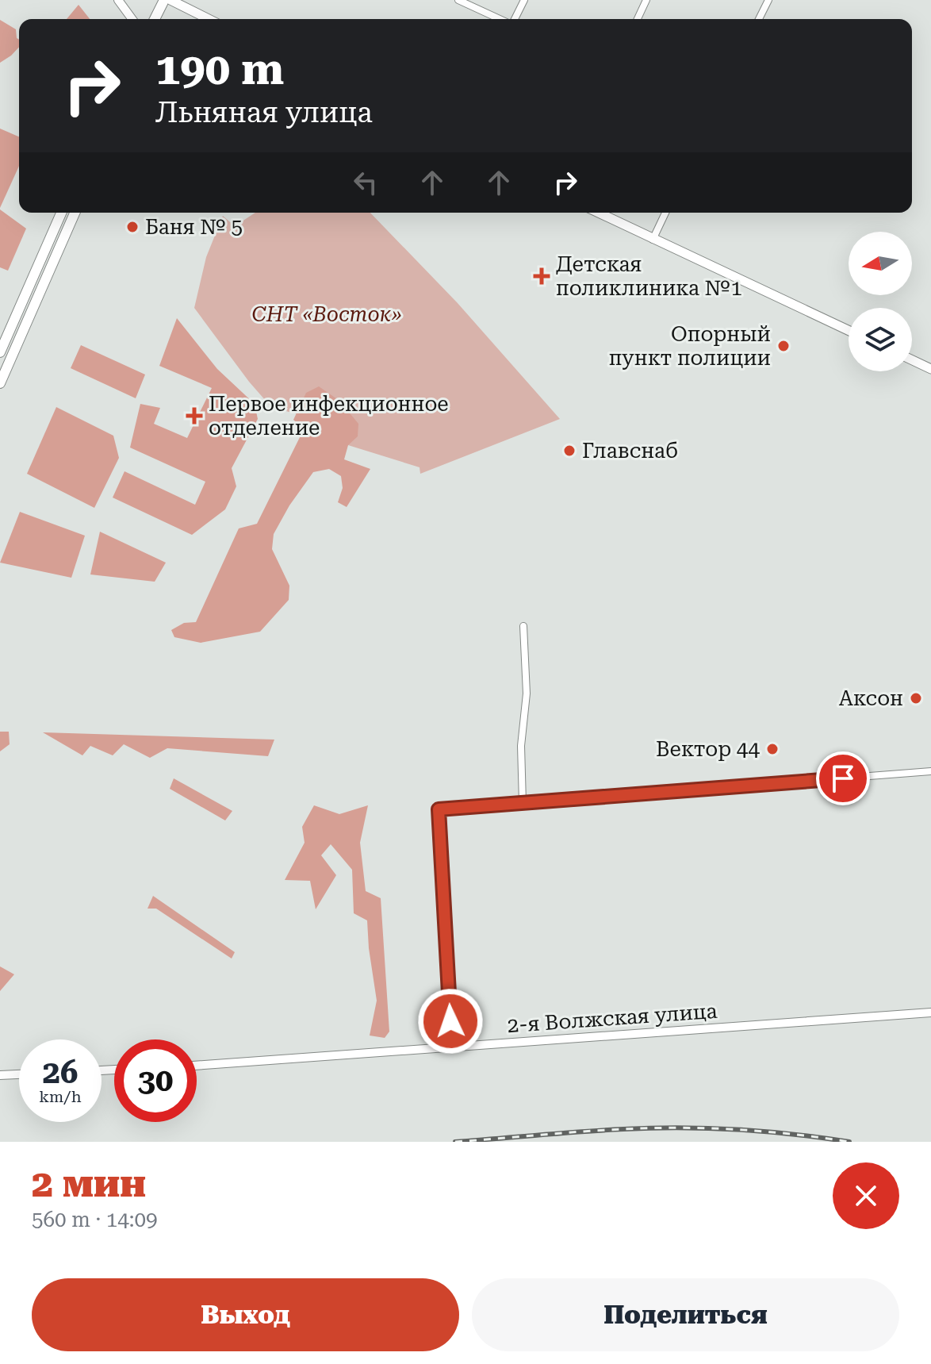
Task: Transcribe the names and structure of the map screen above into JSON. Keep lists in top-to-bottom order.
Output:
{
  "streets": {
    "street": ["2-я Волжская улица"]
  },
  "parks": ["СНТ «Восток»"],
  "places": {
    "other": [
      "Баня № 5",
      "Опорный пункт полиции",
      "Главснаб",
      "Аксон",
      "Вектор 44"
    ],
    "health": ["Детская поликлиника №1", "Первое инфекционное отделение"]
  },
  "north": "left",
  "page": {
    "turn": ["190 m", "Льняная улица"],
    "speed": "26 km/h",
    "limit": "30",
    "heading": ["2 мин", "560 m · 14:09"],
    "buttons": ["Выход", "Поделиться"]
  }
}
